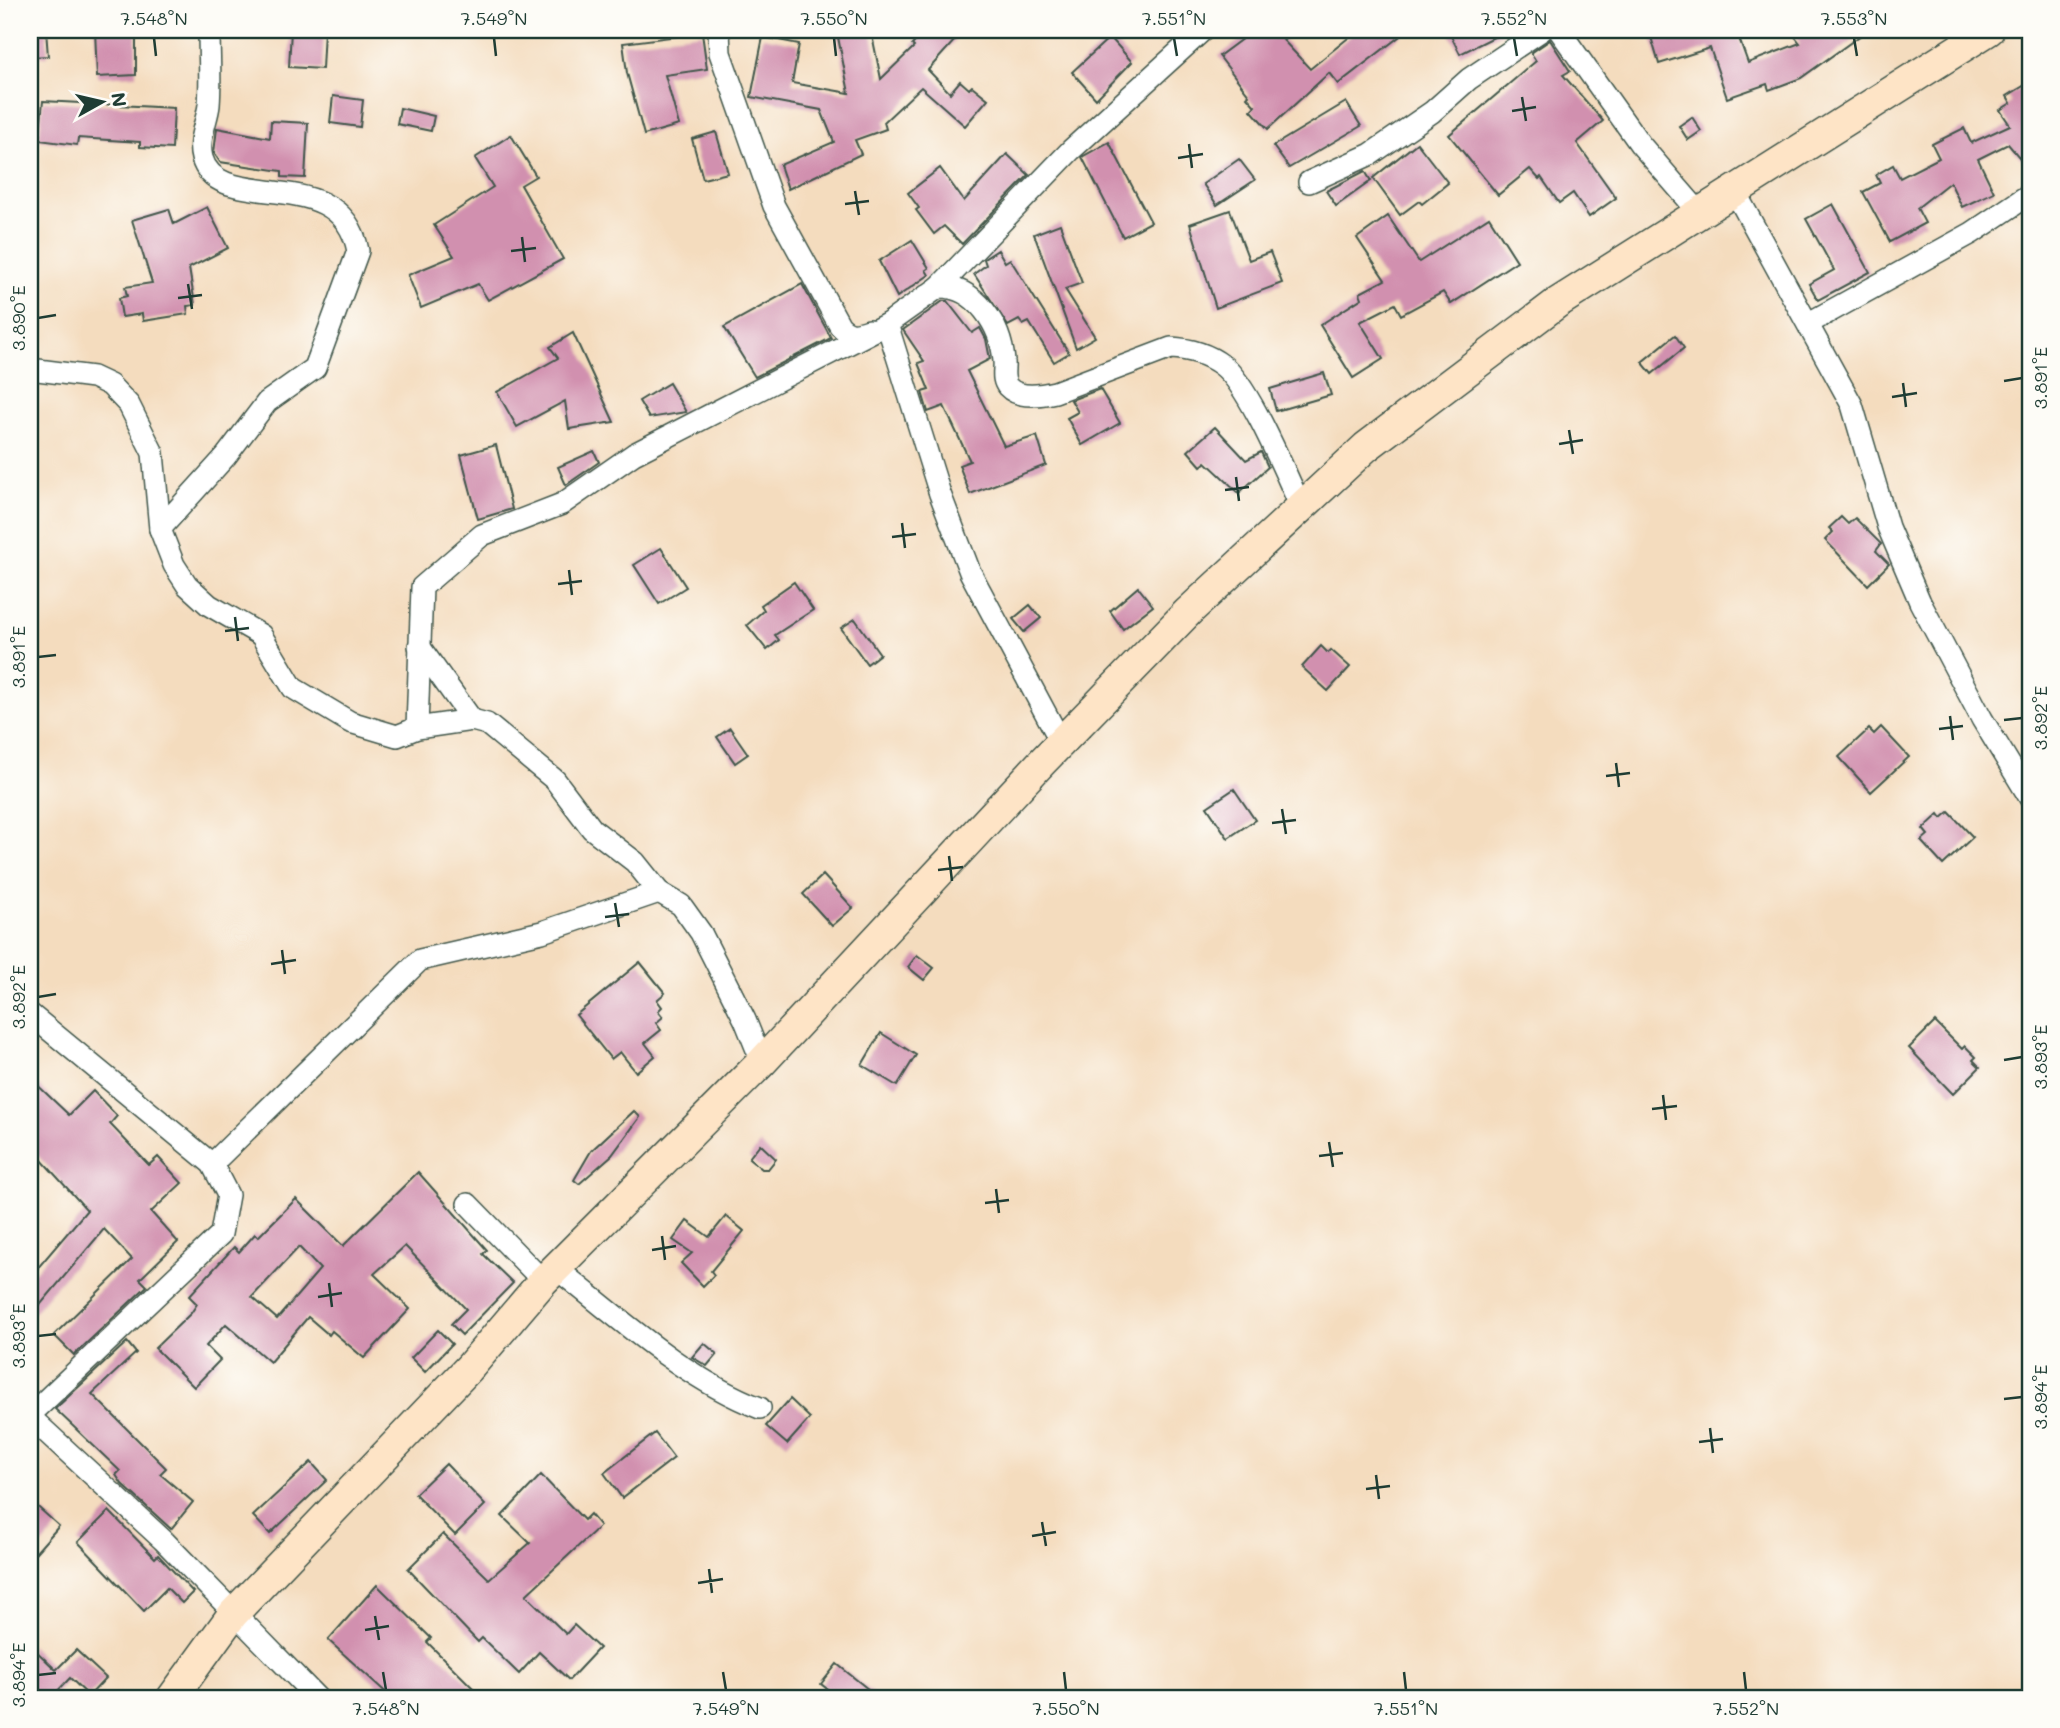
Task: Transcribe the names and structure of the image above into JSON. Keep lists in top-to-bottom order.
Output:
{
  "north": "right",
  "coordinates": [
    "7.548°N",
    "7.549°N",
    "7.550°N",
    "7.551°N",
    "7.552°N",
    "7.553°N",
    "3.890°E",
    "3.891°E",
    "3.892°E",
    "3.893°E",
    "3.894°E"
  ]
}
